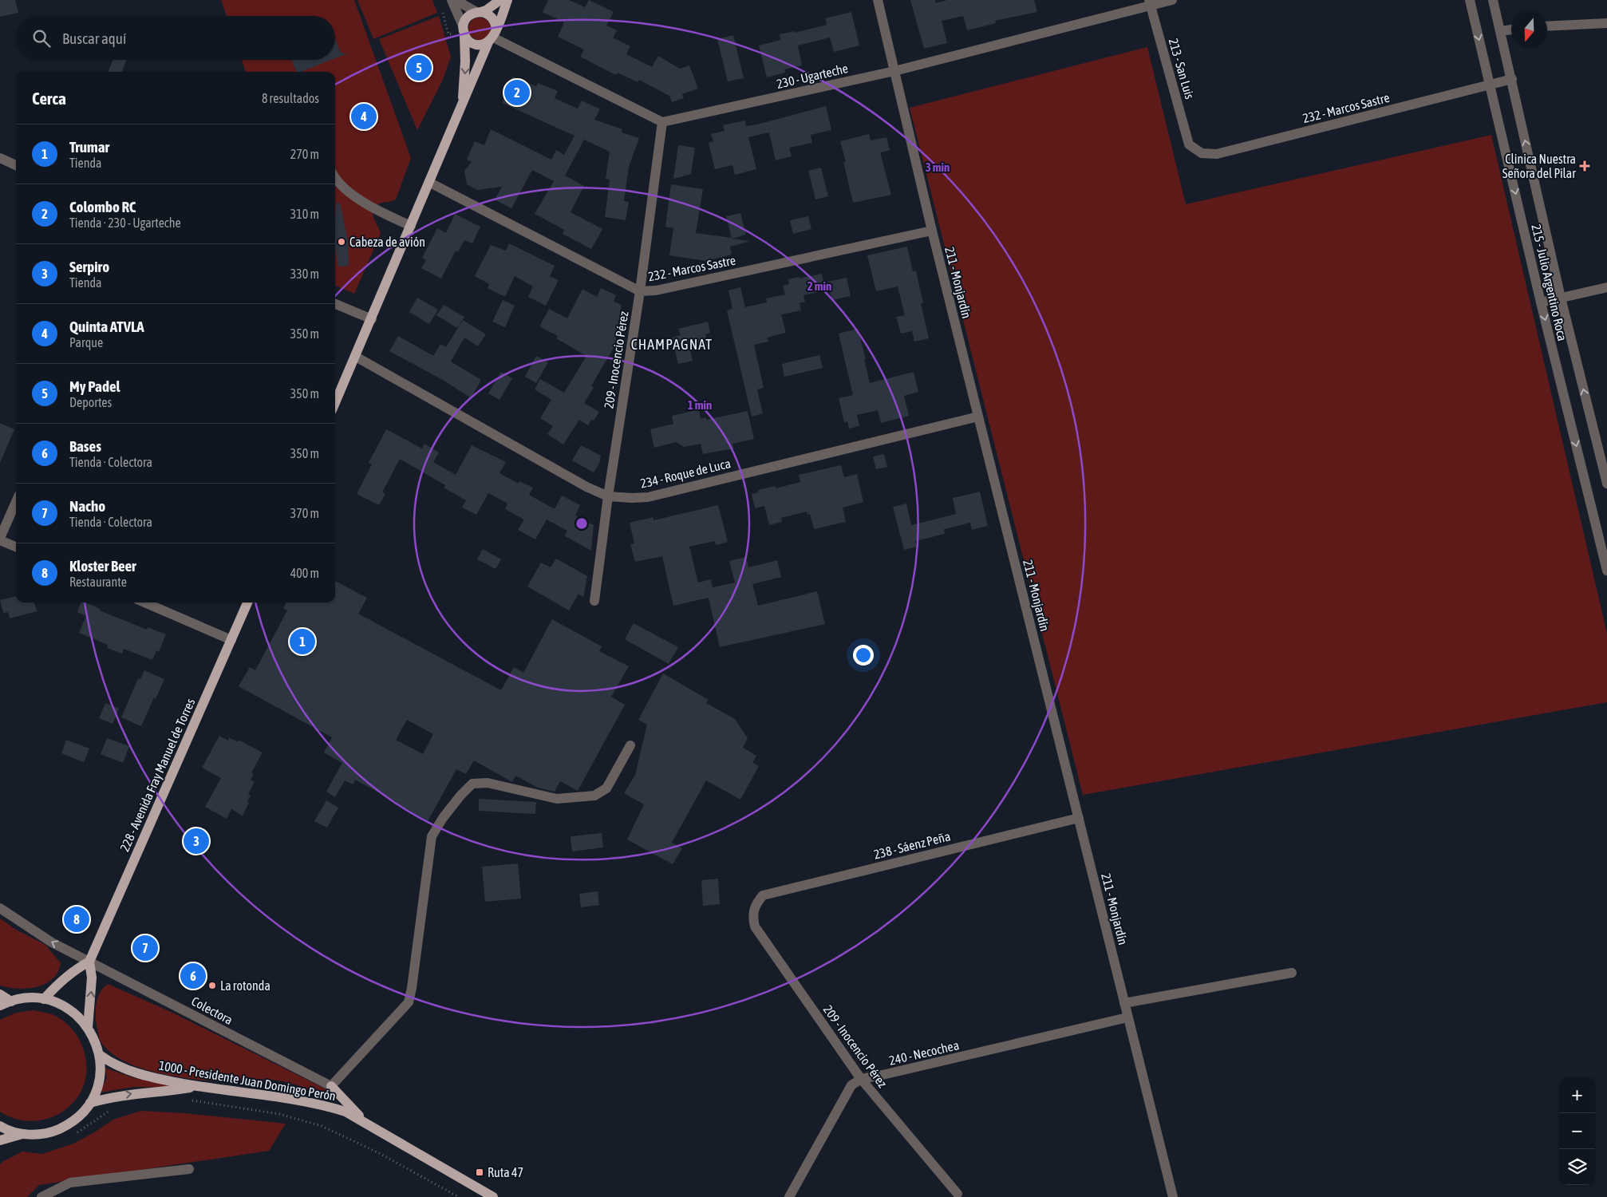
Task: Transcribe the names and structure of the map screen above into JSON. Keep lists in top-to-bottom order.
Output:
{
  "streets": {
    "main road": ["228 - Avenida Fray Manuel de Torres", "1000 - Presidente Juan Domingo Perón"],
    "street": [
      "213 - San Luis",
      "230 - Ugarteche",
      "232 - Marcos Sastre",
      "211 - Monjardín",
      "215 - Julio Argentino Roca",
      "209 - Inocencio Pérez",
      "234 - Roque de Luca",
      "238 - Sáenz Peña",
      "Colectora",
      "240 - Necochea"
    ]
  },
  "crossings": [
    ["213 - San Luis", "230 - Ugarteche"],
    ["213 - San Luis", "232 - Marcos Sastre"],
    ["230 - Ugarteche", "211 - Monjardín"],
    ["230 - Ugarteche", "209 - Inocencio Pérez"],
    ["232 - Marcos Sastre", "211 - Monjardín"],
    ["232 - Marcos Sastre", "215 - Julio Argentino Roca"],
    ["232 - Marcos Sastre", "209 - Inocencio Pérez"],
    ["211 - Monjardín", "234 - Roque de Luca"],
    ["211 - Monjardín", "238 - Sáenz Peña"],
    ["211 - Monjardín", "240 - Necochea"],
    ["209 - Inocencio Pérez", "234 - Roque de Luca"],
    ["209 - Inocencio Pérez", "238 - Sáenz Peña"],
    ["209 - Inocencio Pérez", "240 - Necochea"],
    ["228 - Avenida Fray Manuel de Torres", "Colectora"]
  ],
  "districts": ["CHAMPAGNAT"],
  "places": {
    "health": ["Clinica Nuestra Señora del Pilar"],
    "other": ["Cabeza de avión", "La rotonda"],
    "transit": ["Ruta 47"]
  },
  "north": "bottom",
  "page": {
    "search": "Buscar aquí",
    "pins": [
      "5",
      "2",
      "4",
      "1",
      "3",
      "8",
      "7",
      "6"
    ],
    "heading": ["Cerca", "8 resultados"],
    "list": [
      {
        "mark": "1",
        "name": "Trumar",
        "note": "Tienda",
        "value": "270 m"
      },
      {
        "mark": "2",
        "name": "Colombo RC",
        "note": "Tienda · 230 - Ugarteche",
        "value": "310 m"
      },
      {
        "mark": "3",
        "name": "Serpiro",
        "note": "Tienda",
        "value": "330 m"
      },
      {
        "mark": "4",
        "name": "Quinta ATVLA",
        "note": "Parque",
        "value": "350 m"
      },
      {
        "mark": "5",
        "name": "My Padel",
        "note": "Deportes",
        "value": "350 m"
      },
      {
        "mark": "6",
        "name": "Bases",
        "note": "Tienda · Colectora",
        "value": "350 m"
      },
      {
        "mark": "7",
        "name": "Nacho",
        "note": "Tienda · Colectora",
        "value": "370 m"
      },
      {
        "mark": "8",
        "name": "Kloster Beer",
        "note": "Restaurante",
        "value": "400 m"
      }
    ],
    "map_buttons": ["+", "−"]
  },
  "rings": ["3 min", "2 min", "1 min"]
}
